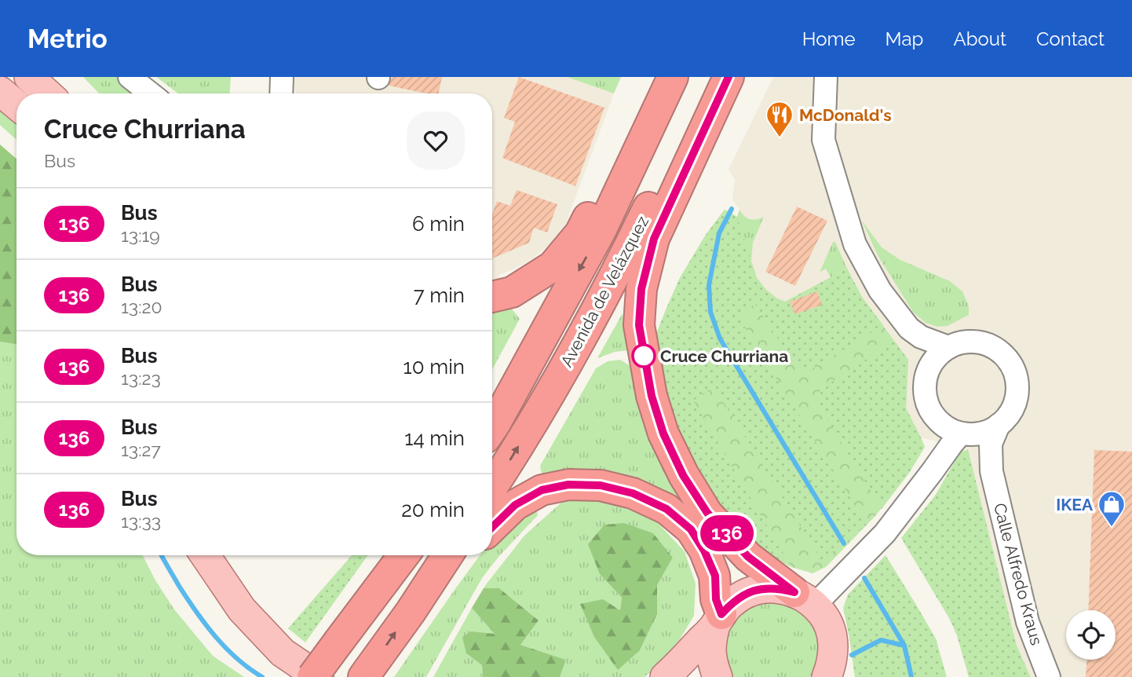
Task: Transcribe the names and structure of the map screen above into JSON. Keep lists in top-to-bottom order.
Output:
{
  "streets": {
    "highway": ["Avenida de Velázquez"],
    "street": ["Calle Alfredo Kraus"]
  },
  "places": {
    "restaurant": ["McDonald's"],
    "other": ["Cruce Churriana"],
    "shop": ["IKEA"]
  },
  "lines": ["bus line 136"],
  "page": {
    "header": "Metrio",
    "nav": [
      "Home",
      "Map",
      "About",
      "Contact"
    ],
    "on_map": "136",
    "heading": ["Cruce Churriana", "Bus"],
    "list": [
      {
        "mark": "136",
        "name": "Bus",
        "note": "13:19",
        "value": "6 min"
      },
      {
        "mark": "136",
        "name": "Bus",
        "note": "13:20",
        "value": "7 min"
      },
      {
        "mark": "136",
        "name": "Bus",
        "note": "13:23",
        "value": "10 min"
      },
      {
        "mark": "136",
        "name": "Bus",
        "note": "13:27",
        "value": "14 min"
      },
      {
        "mark": "136",
        "name": "Bus",
        "note": "13:33",
        "value": "20 min"
      }
    ]
  }
}
